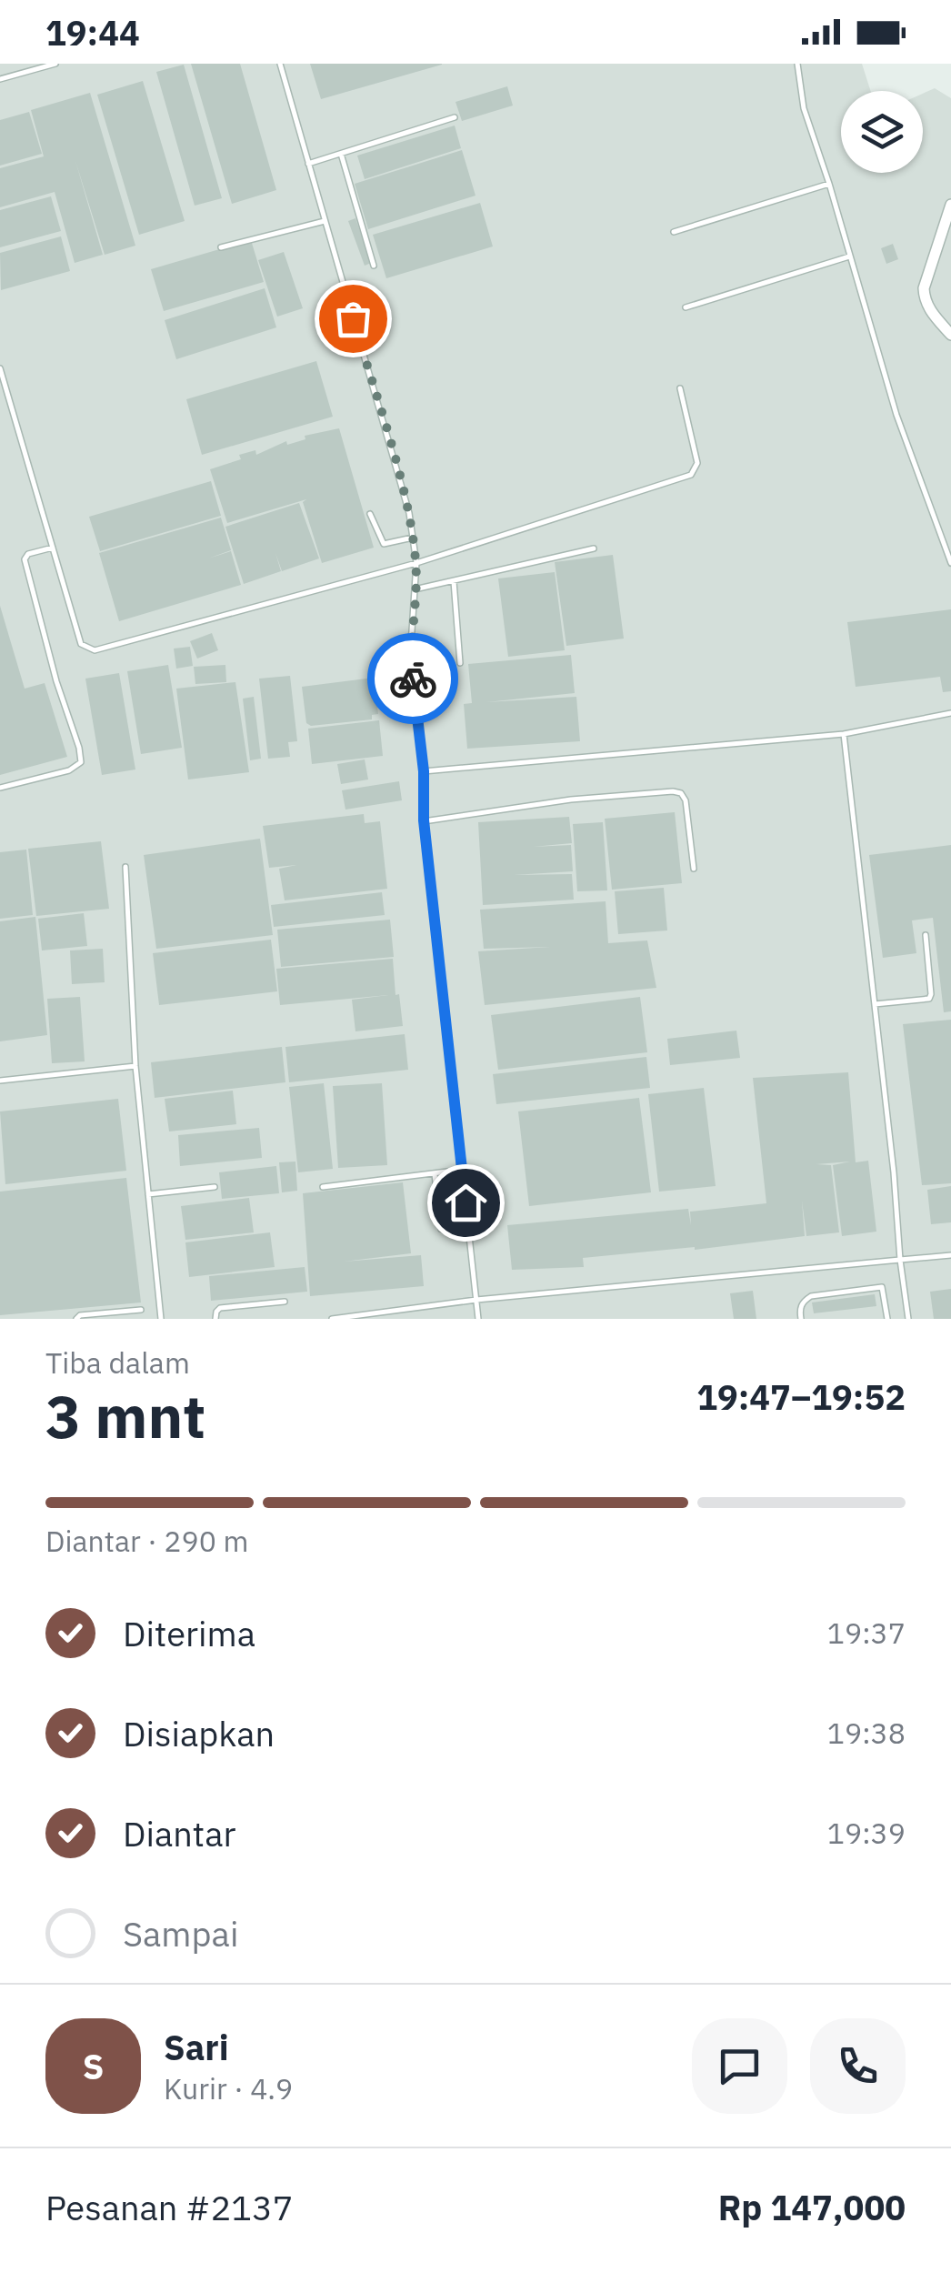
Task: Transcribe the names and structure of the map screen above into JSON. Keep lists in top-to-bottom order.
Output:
{
  "page": {
    "status": "19:44",
    "heading": ["3 mnt", "Tiba dalam", "19:47–19:52"],
    "panel": [
      "Sari",
      "Kurir · 4.9",
      "Pesanan #2137",
      "Rp 147,000"
    ],
    "bar": "Diantar · 290 m",
    "list": [
      ["Diterima", "19:37"],
      ["Disiapkan", "19:38"],
      ["Diantar", "19:39"],
      "Sampai"
    ],
    "round": "S"
  }
}
